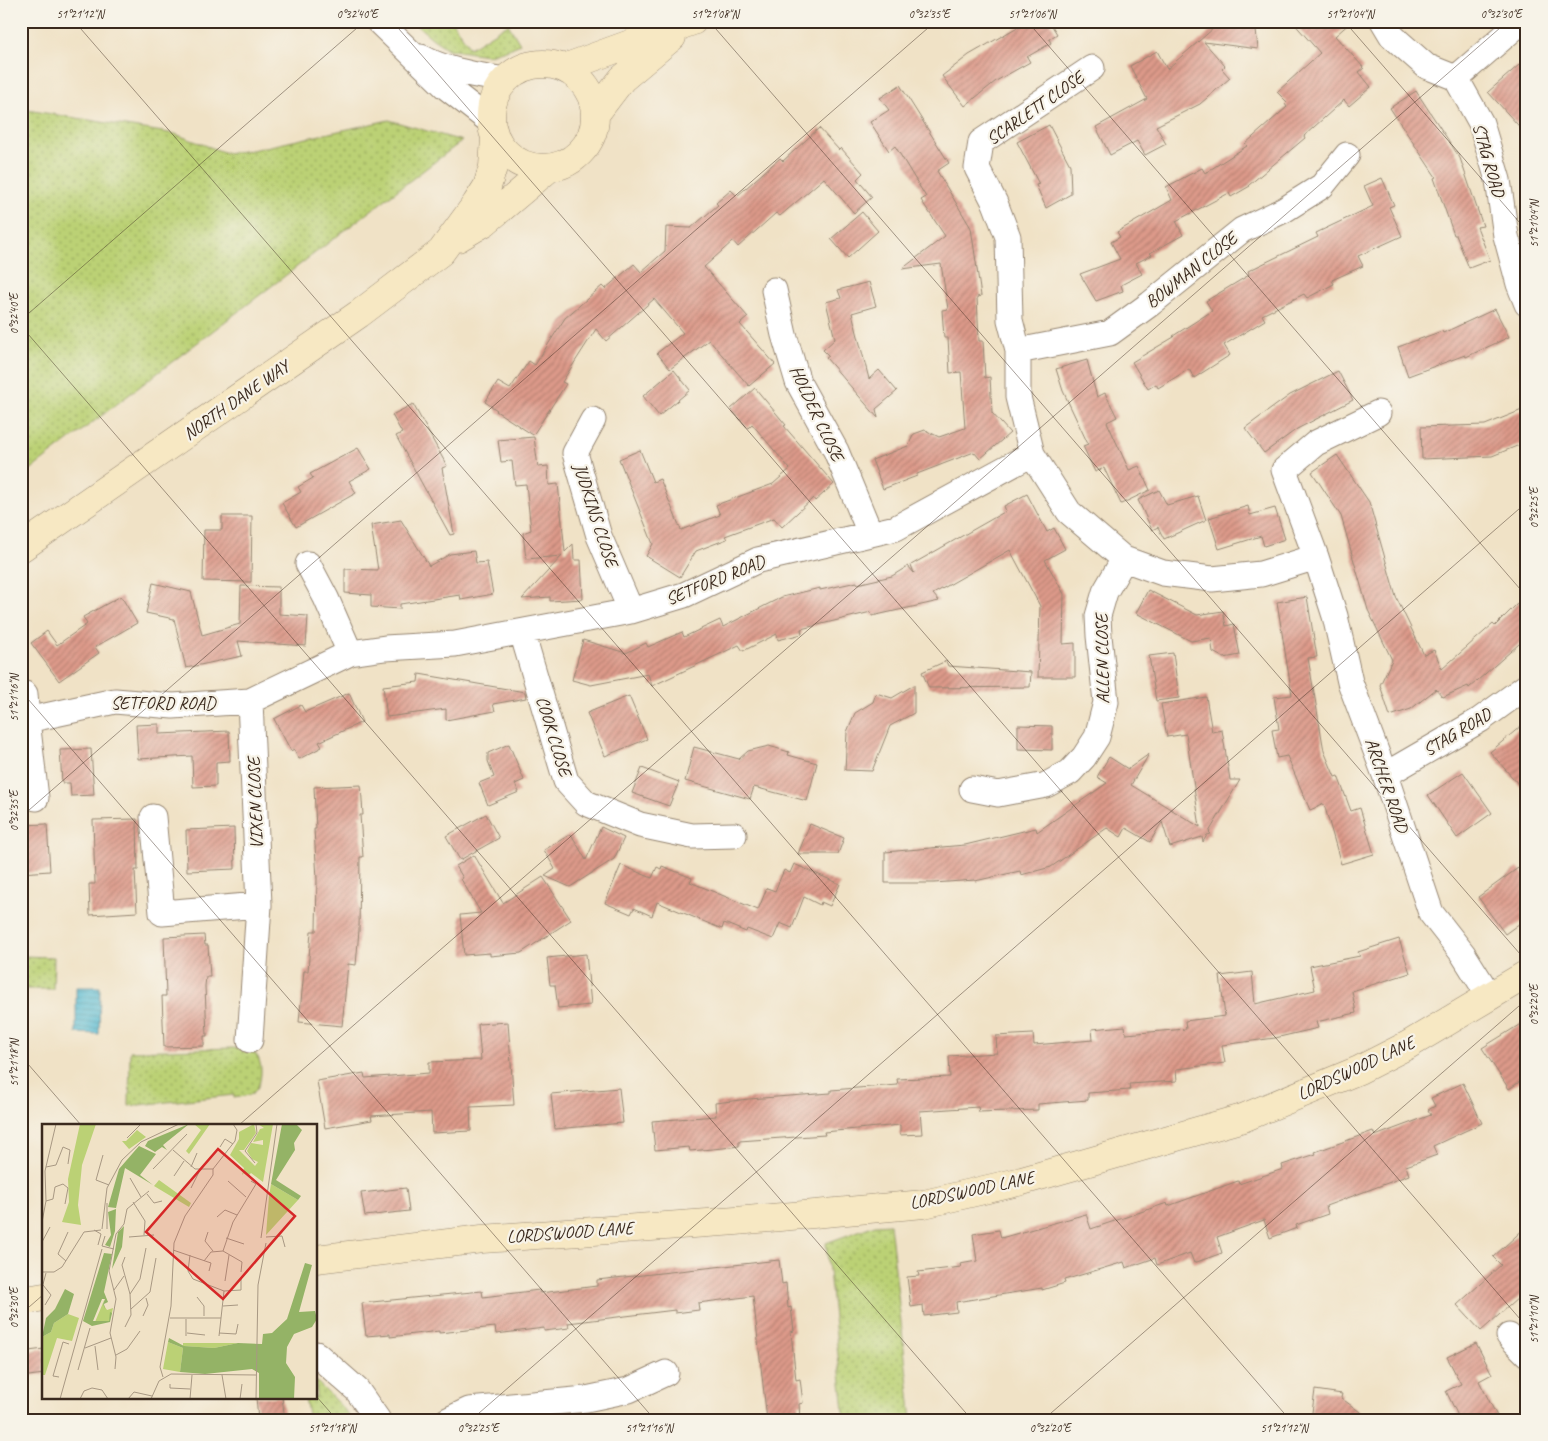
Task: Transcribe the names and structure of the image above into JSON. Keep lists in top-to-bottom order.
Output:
{
  "streets": {
    "street": [
      "SCARLETT CLOSE",
      "STAG ROAD",
      "BOWMAN CLOSE",
      "NORTH DANE WAY",
      "HOLDER CLOSE",
      "JUDKINS CLOSE",
      "SETFORD ROAD",
      "ALLEN CLOSE",
      "COOK CLOSE",
      "ARCHER ROAD",
      "VIXEN CLOSE",
      "LORDSWOOD LANE"
    ]
  },
  "crossings": [
    ["SCARLETT CLOSE", "BOWMAN CLOSE"],
    ["SCARLETT CLOSE", "SETFORD ROAD"],
    ["SCARLETT CLOSE", "ALLEN CLOSE"],
    ["STAG ROAD", "ARCHER ROAD"],
    ["HOLDER CLOSE", "SETFORD ROAD"],
    ["JUDKINS CLOSE", "SETFORD ROAD"],
    ["SETFORD ROAD", "COOK CLOSE"],
    ["SETFORD ROAD", "VIXEN CLOSE"],
    ["ARCHER ROAD", "LORDSWOOD LANE"]
  ],
  "coordinates": [
    "51°21'12\"N",
    "0°32'40\"E",
    "51°21'08\"N",
    "0°32'35\"E",
    "51°21'06\"N",
    "51°21'04\"N",
    "0°32'30\"E",
    "0°32'25\"E",
    "51°21'16\"N",
    "0°32'20\"E",
    "51°21'18\"N",
    "51°21'10\"N"
  ]
}
